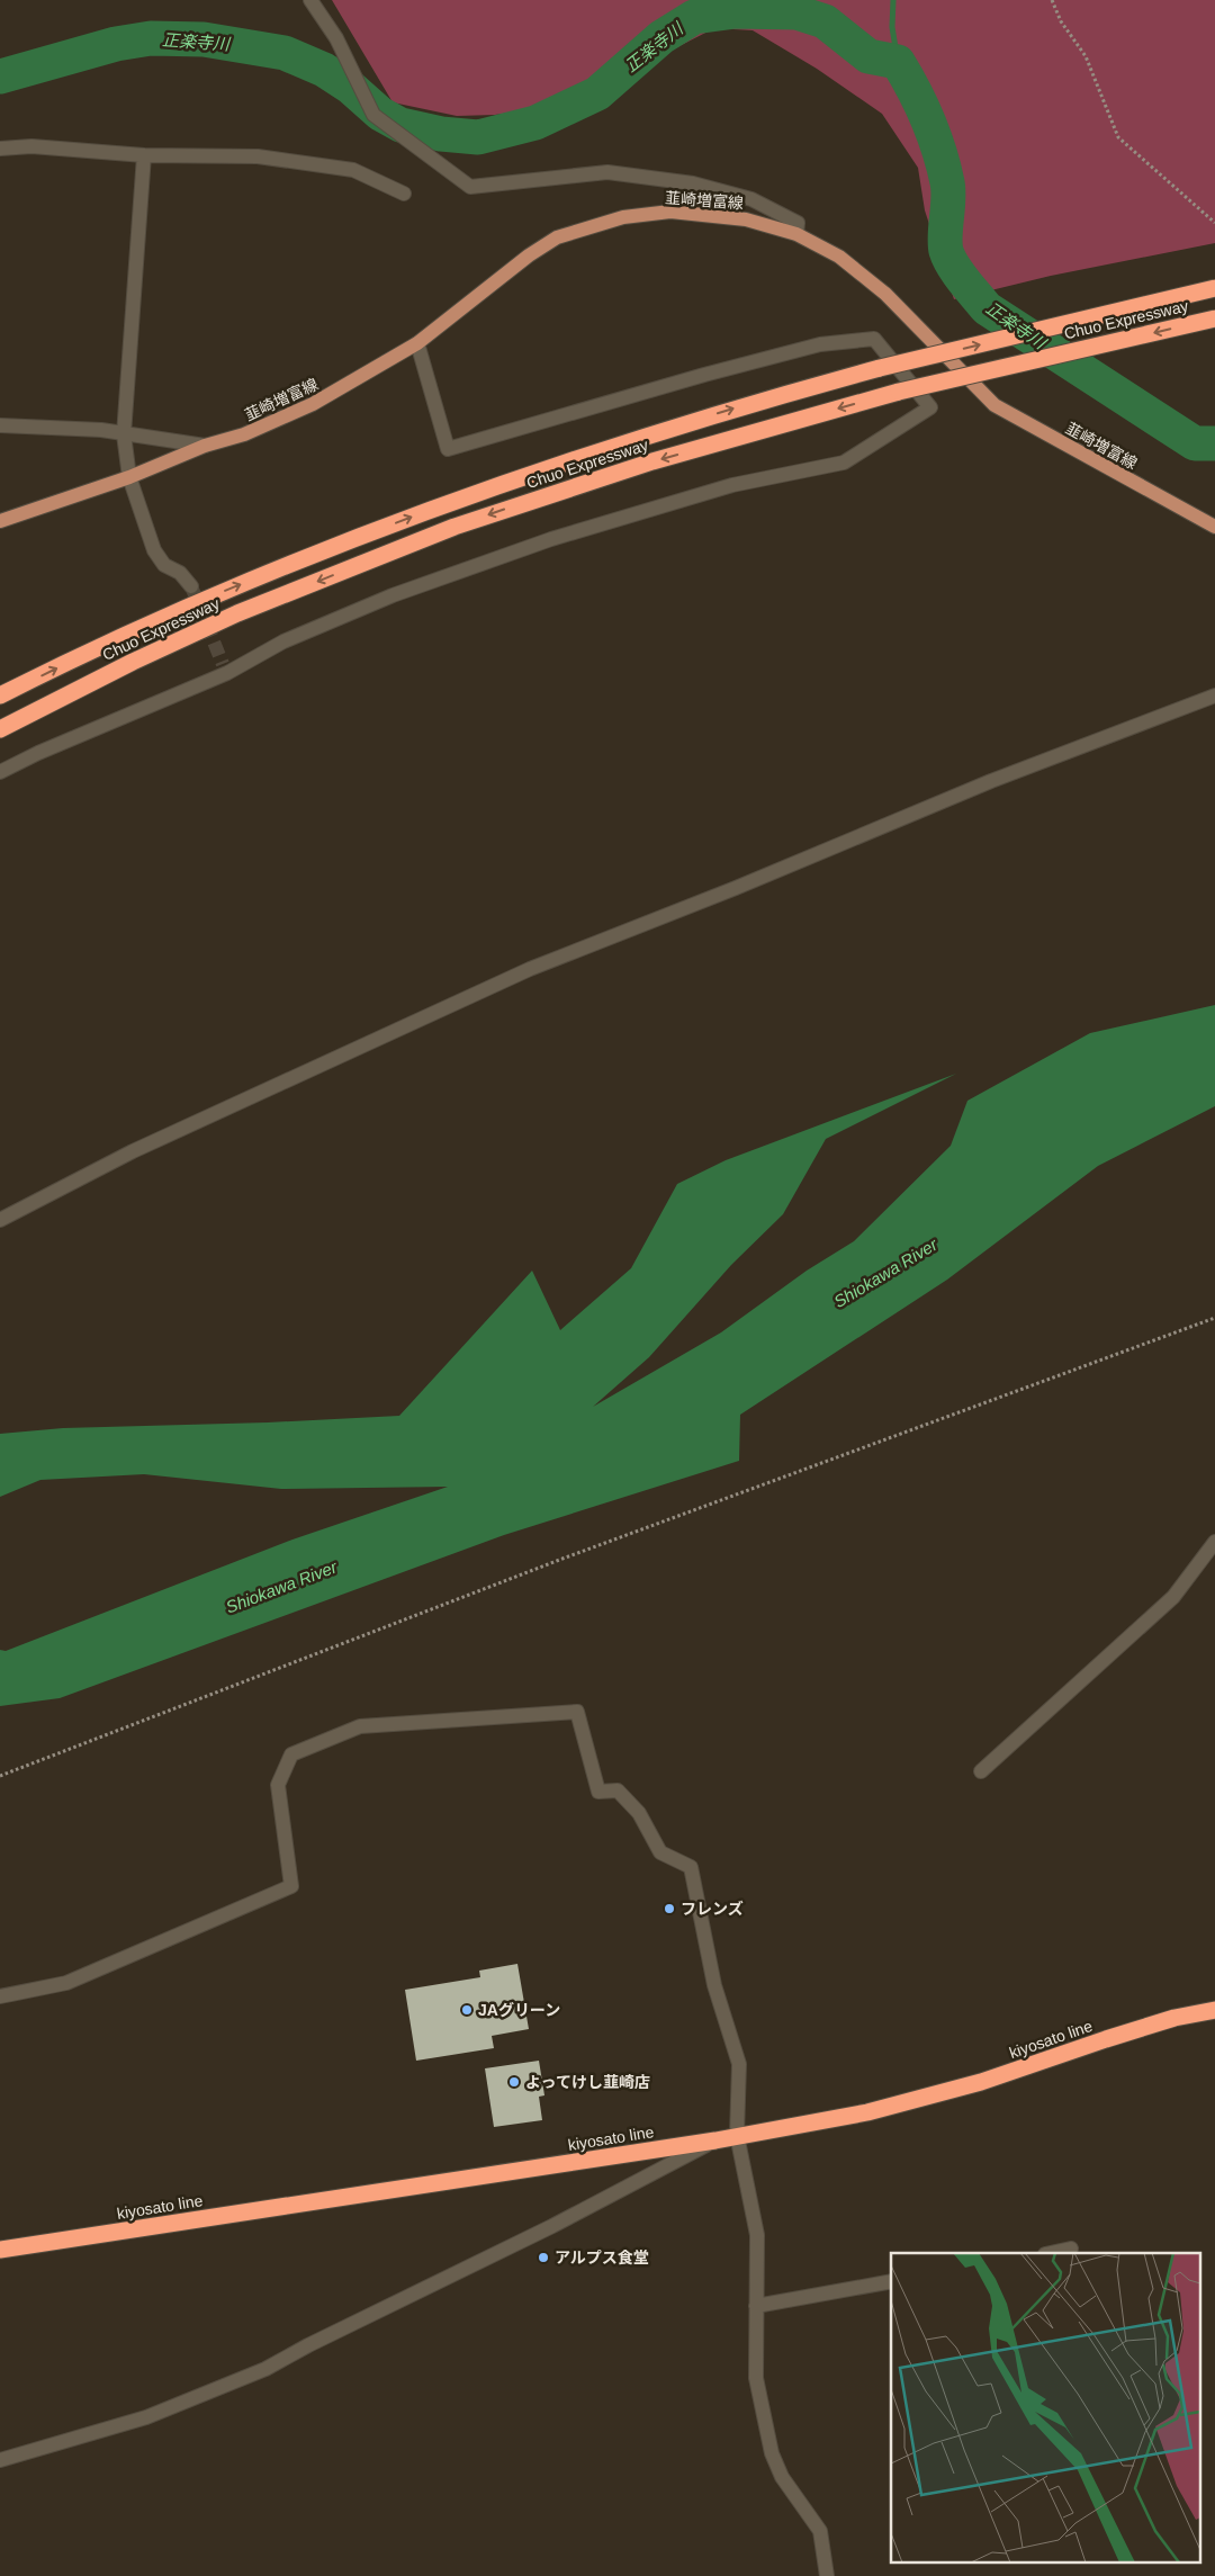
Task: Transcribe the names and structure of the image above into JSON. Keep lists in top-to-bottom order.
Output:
{
  "streets": {
    "highway": ["Chuo Expressway", "kiyosato line"],
    "main road": ["韮崎増富線"]
  },
  "water": ["正楽寺川", "Shiokawa River"],
  "places": [
    "フレンズ",
    "JAグリーン",
    "よってけし韮崎店",
    "アルプス食堂"
  ]
}
